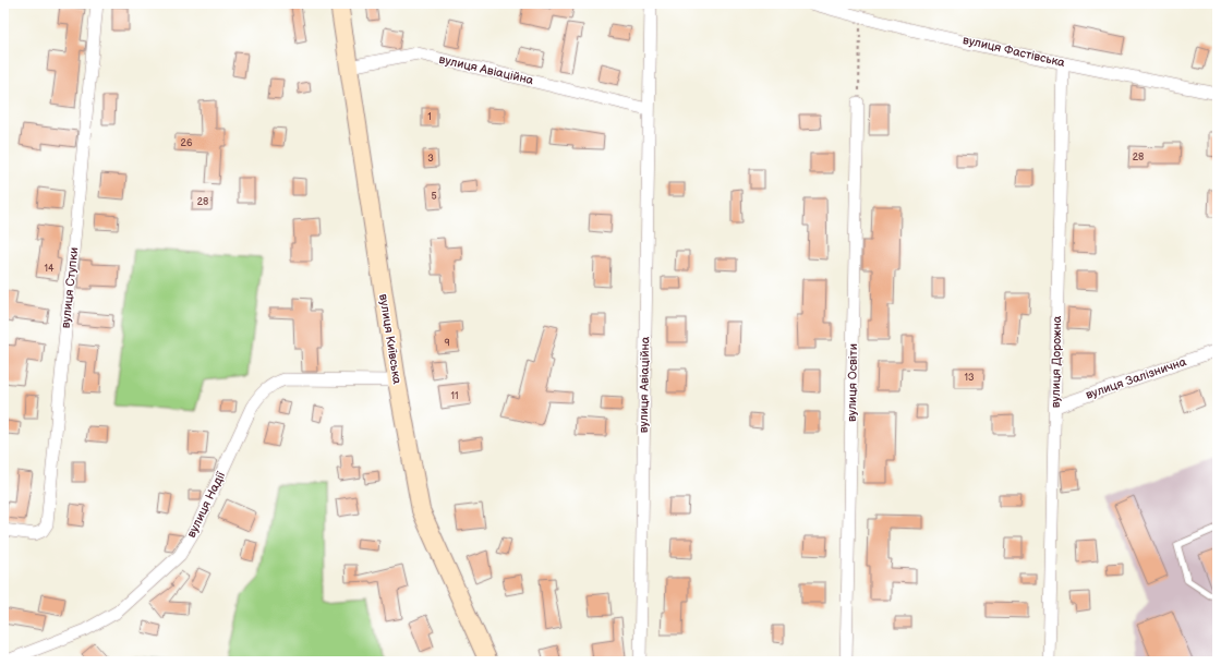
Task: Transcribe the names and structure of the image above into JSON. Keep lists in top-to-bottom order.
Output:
{
  "streets": {
    "street": [
      "вулиця Фастівська",
      "вулиця Авіаційна",
      "вулиця Ступки",
      "вулиця Київська",
      "вулиця Дорожна",
      "вулиця Залізнична",
      "вулиця Освіти",
      "вулиця Надії"
    ]
  },
  "crossings": [
    ["вулиця Фастівська", "вулиця Дорожна"],
    ["вулиця Авіаційна", "вулиця Київська"],
    ["вулиця Київська", "вулиця Надії"],
    ["вулиця Дорожна", "вулиця Залізнична"]
  ],
  "house_numbers": [
    "1",
    "26",
    "28",
    "3",
    "5",
    "28",
    "14",
    "9",
    "13",
    "11"
  ]
}
